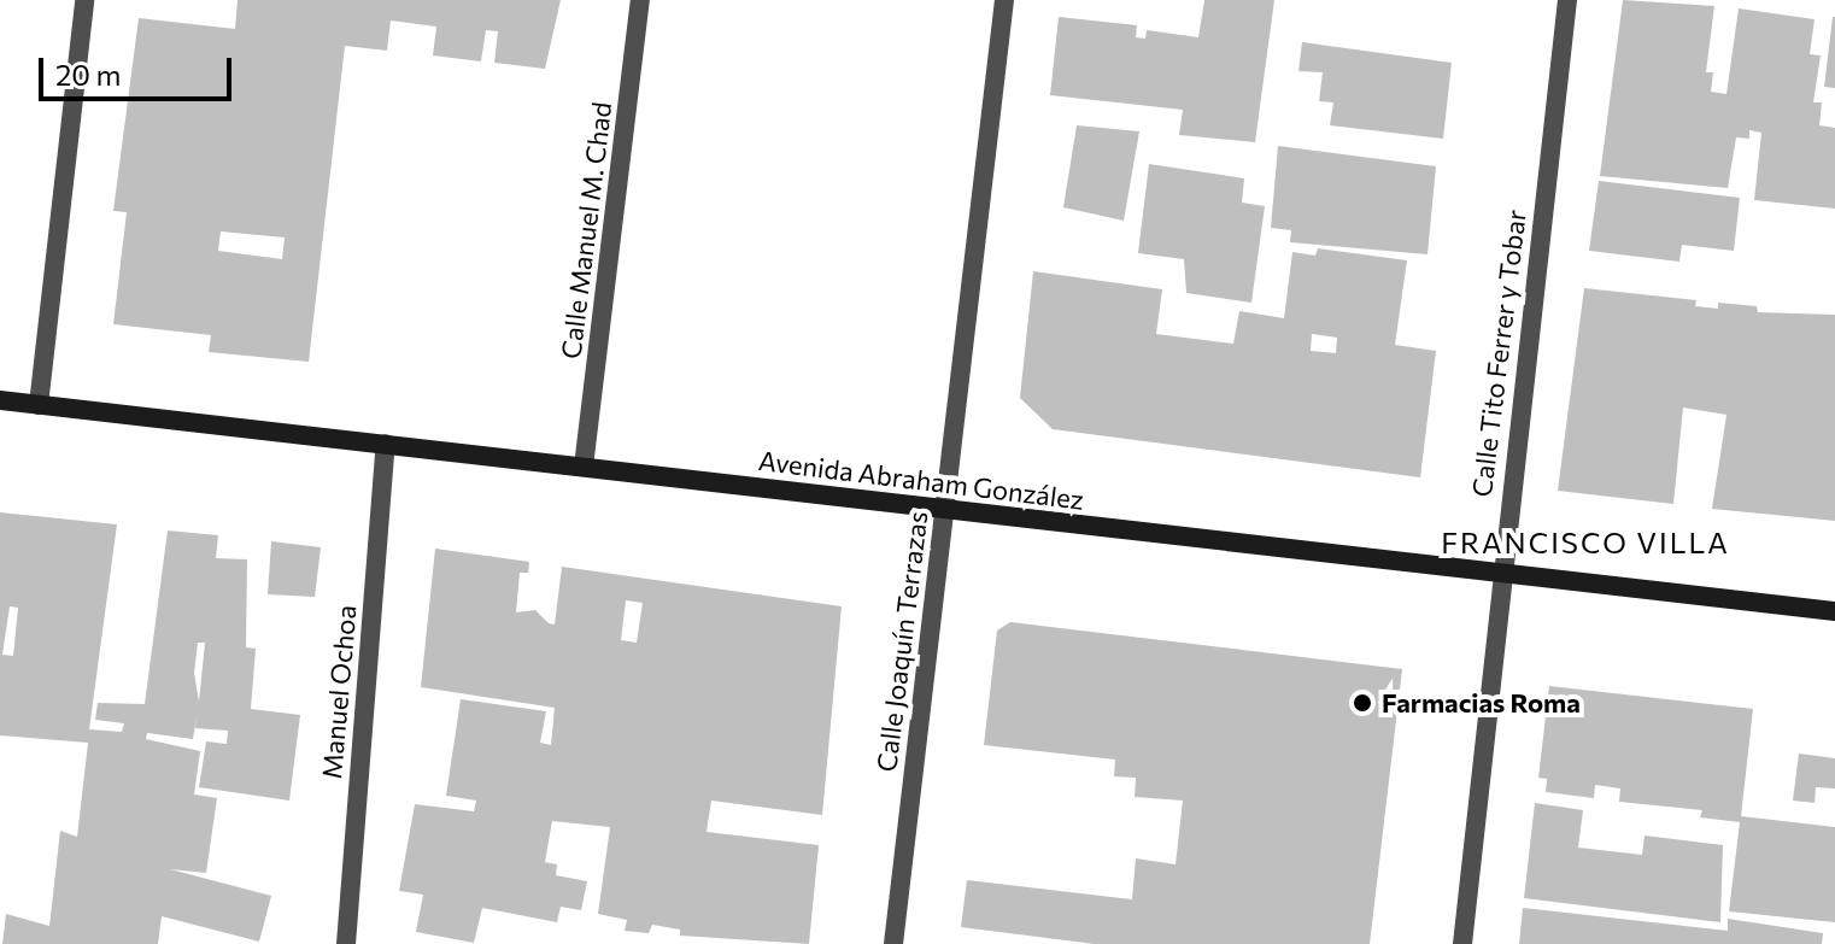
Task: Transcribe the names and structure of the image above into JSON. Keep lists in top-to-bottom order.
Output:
{
  "streets": {
    "main road": ["Avenida Abraham González"],
    "street": [
      "Calle Manuel M. Chad",
      "Calle Tito Ferrer y Tobar",
      "Calle Joaquín Terrazas",
      "Manuel Ochoa"
    ]
  },
  "crossings": [
    ["Calle Manuel M. Chad", "Avenida Abraham González"],
    ["Calle Tito Ferrer y Tobar", "Avenida Abraham González"],
    ["Avenida Abraham González", "Calle Joaquín Terrazas"],
    ["Avenida Abraham González", "Manuel Ochoa"]
  ],
  "districts": ["FRANCISCO VILLA"],
  "places": ["Farmacias Roma"],
  "scale_bar": "20 m"
}
